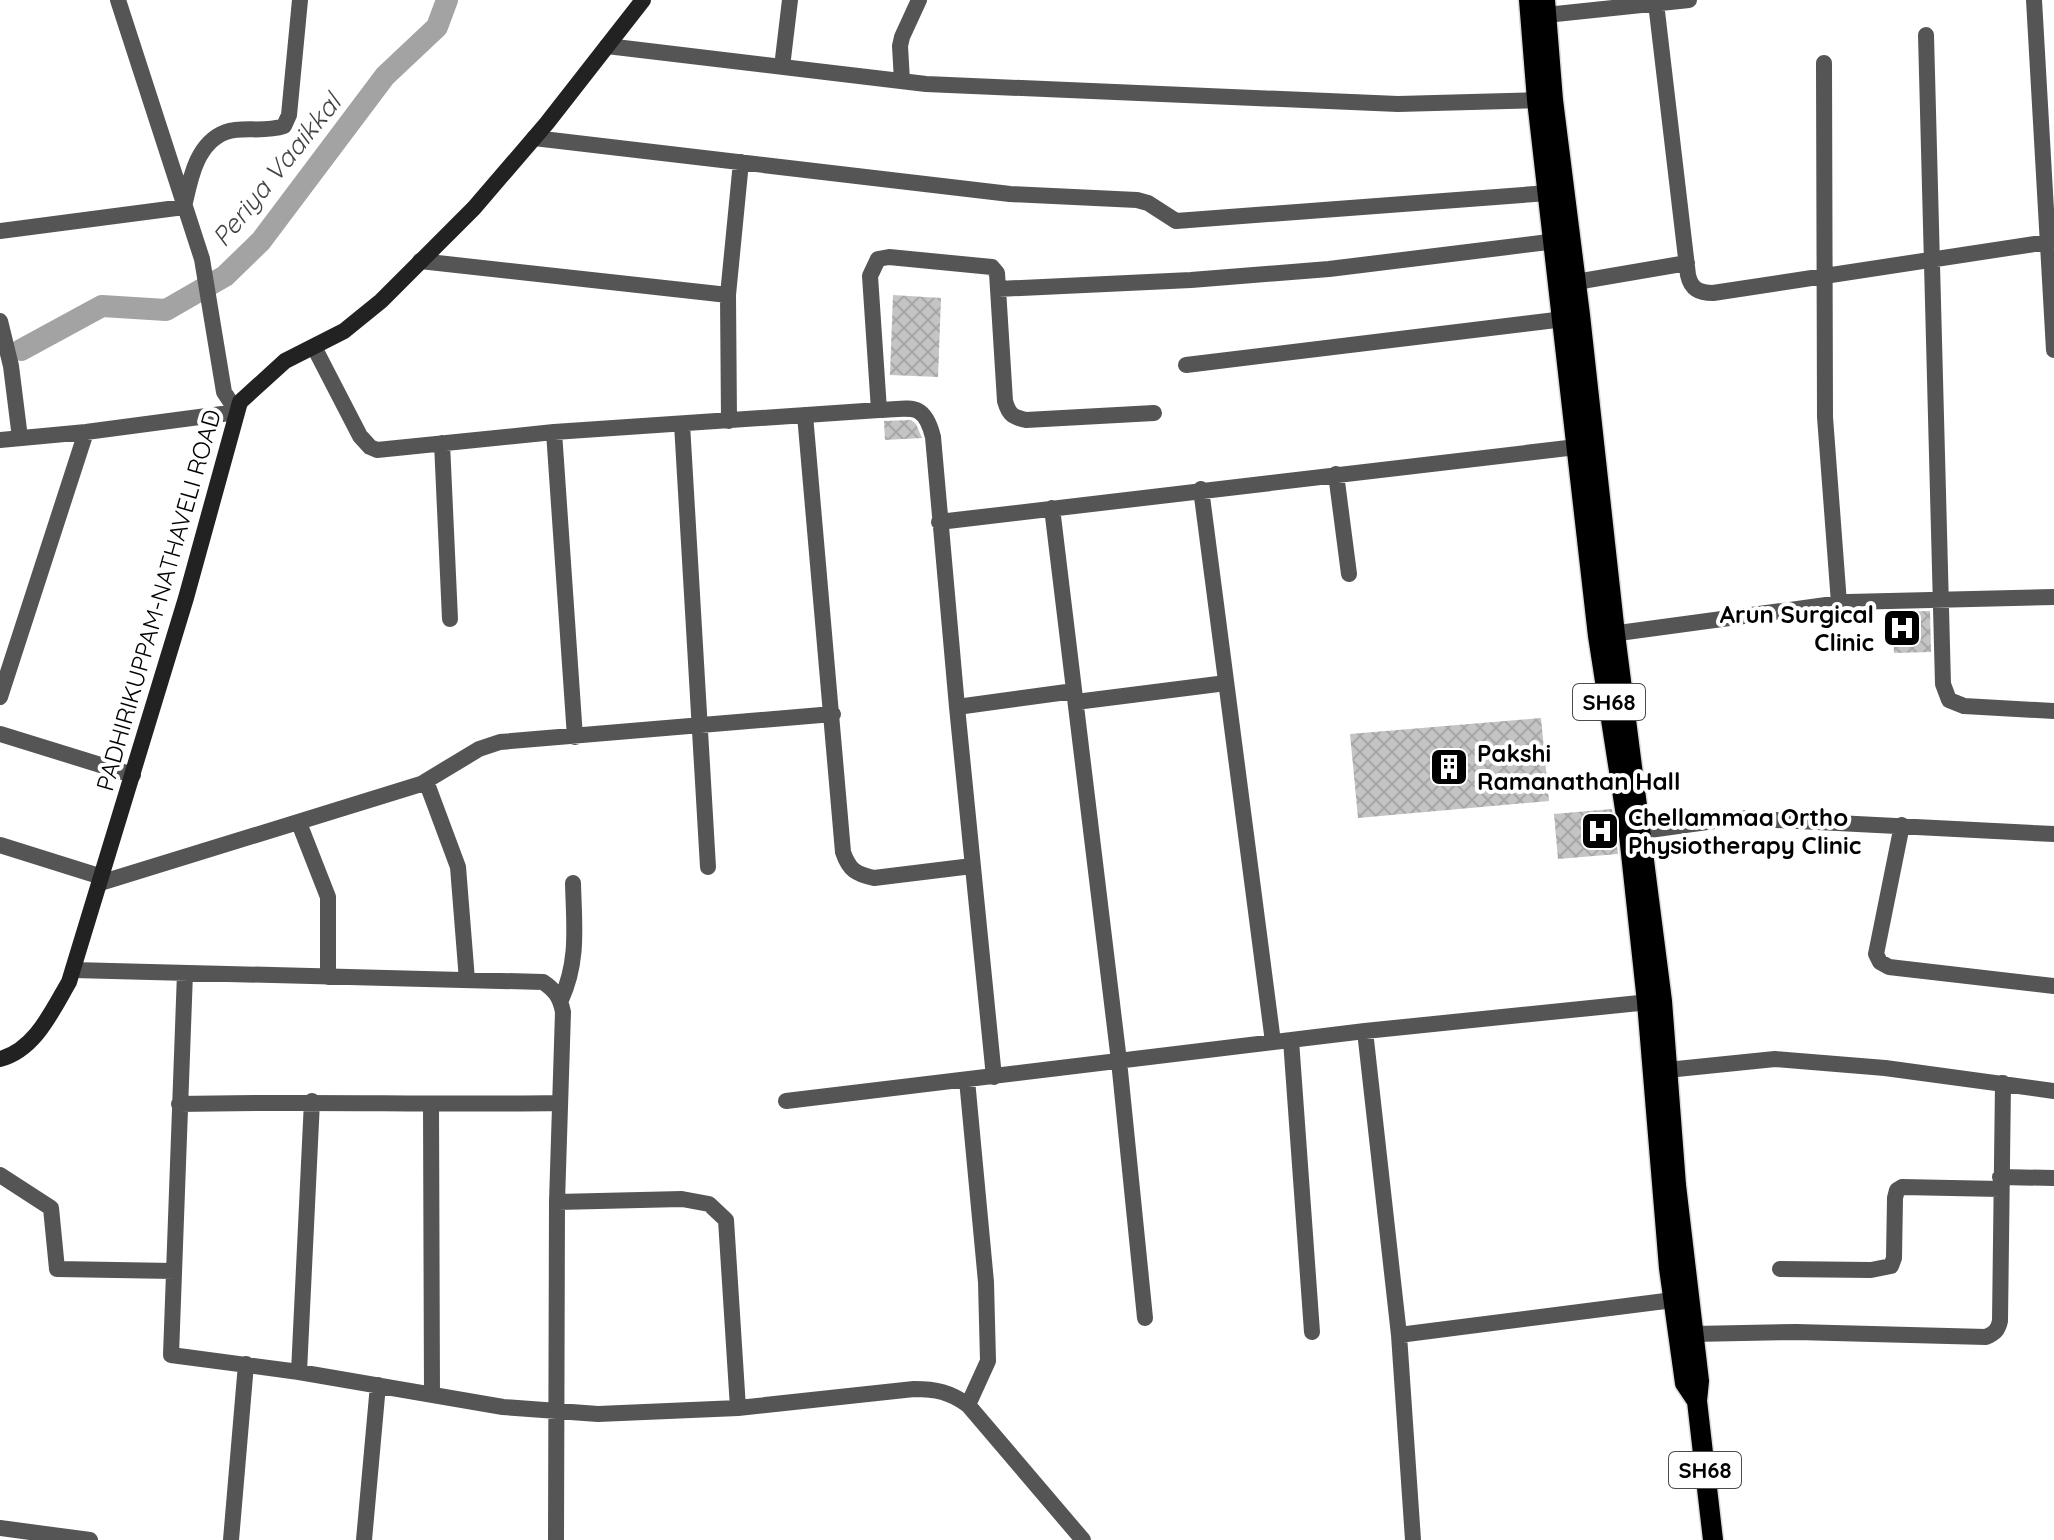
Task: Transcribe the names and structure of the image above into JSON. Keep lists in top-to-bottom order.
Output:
{
  "streets": {
    "main road": ["SH68"],
    "street": ["PADHIRIKUPPAM-NATHAVELI ROAD"]
  },
  "water": ["Periya Vaaikkal"],
  "places": {
    "hospital": ["Arun Surgical Clinic", "Chellammaa Ortho Physiotherapy Clinic"],
    "building": ["Pakshi Ramanathan Hall"]
  }
}
